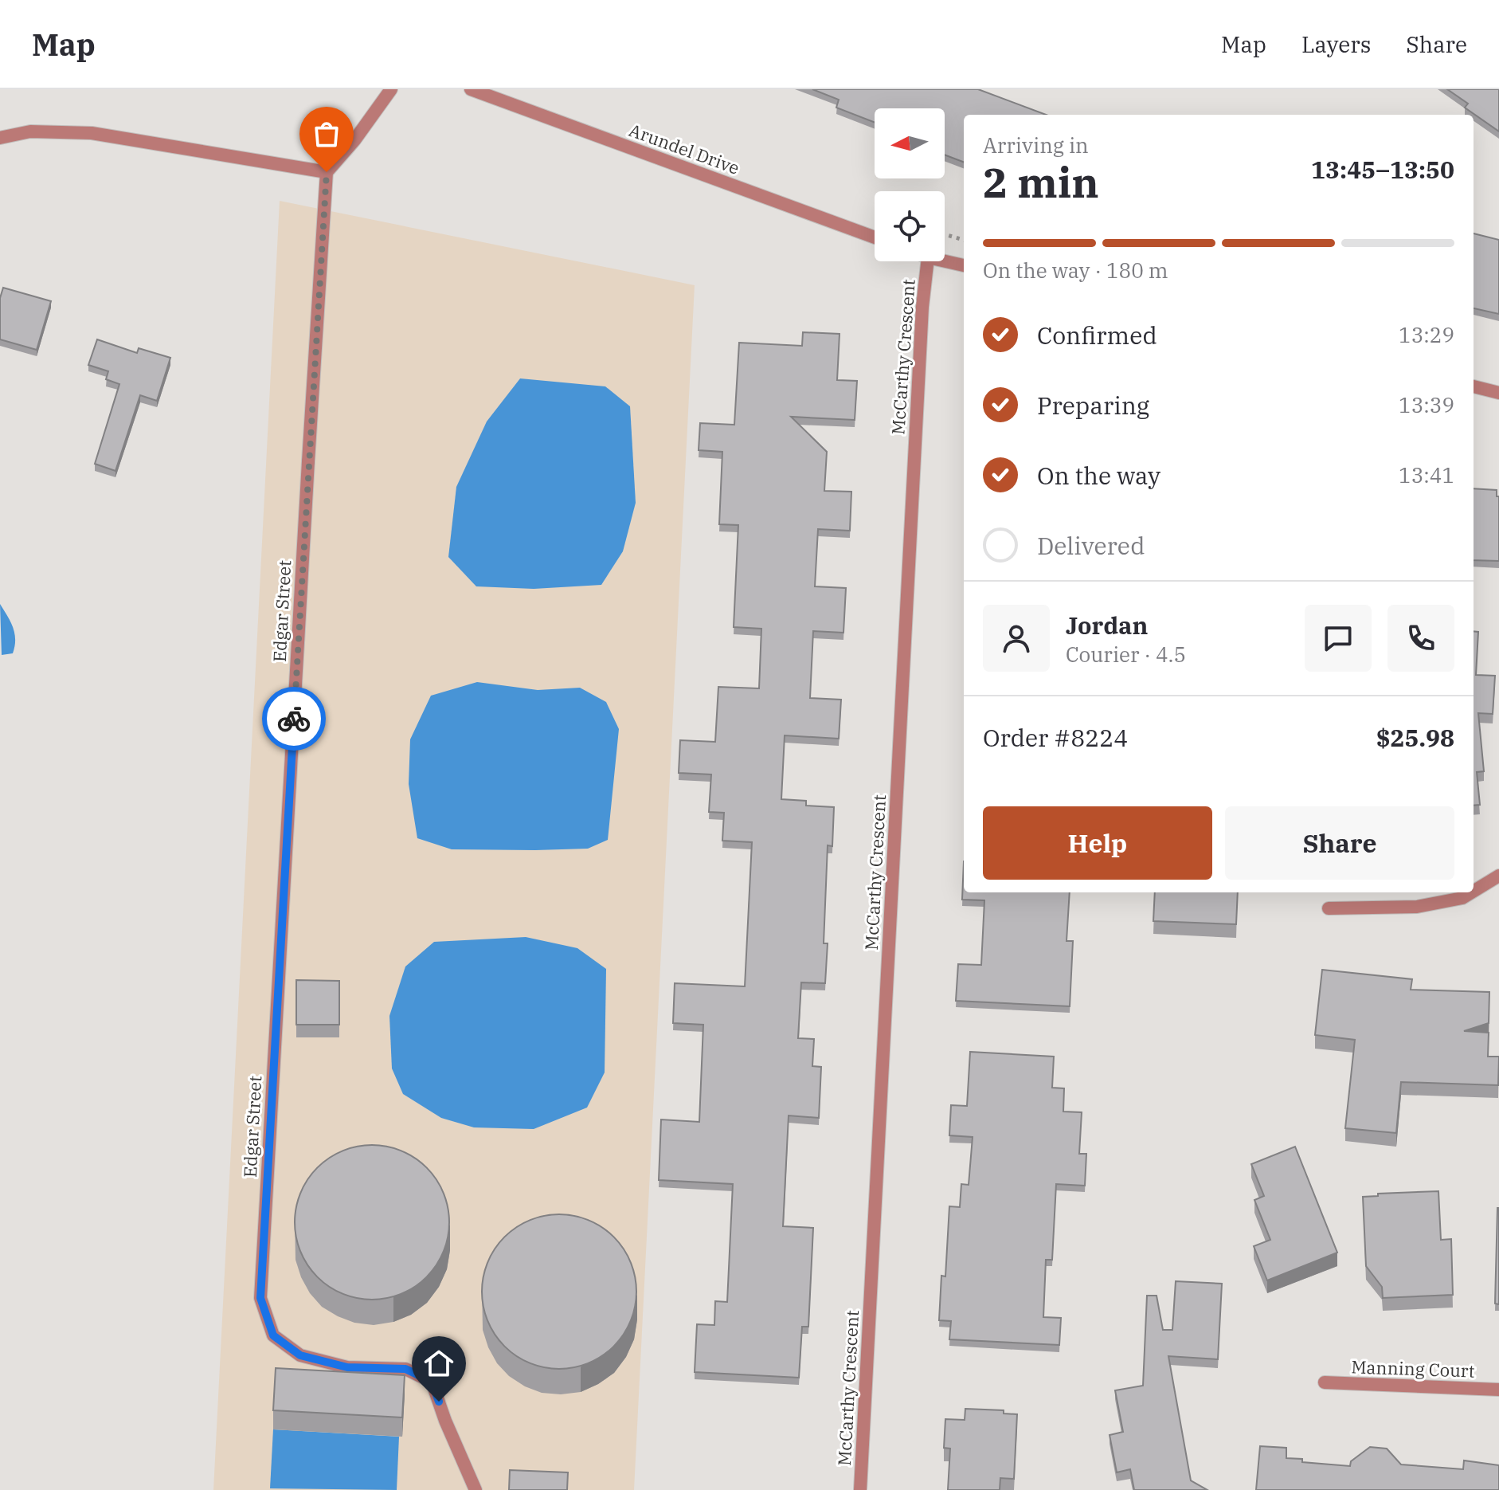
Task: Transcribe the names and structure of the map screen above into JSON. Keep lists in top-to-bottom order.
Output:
{
  "streets": {
    "street": [
      "Arundel Drive",
      "McCarthy Crescent",
      "Edgar Street",
      "Manning Court"
    ]
  },
  "north": "left",
  "page": {
    "header": "Map",
    "nav": ["Map", "Layers", "Share"],
    "heading": ["2 min", "Arriving in", "13:45–13:50"],
    "panel": [
      "Jordan",
      "Courier · 4.5",
      "Order #8224",
      "$25.98"
    ],
    "bar": "On the way · 180 m",
    "list": [
      ["Confirmed", "13:29"],
      ["Preparing", "13:39"],
      ["On the way", "13:41"],
      "Delivered"
    ],
    "buttons": ["Help", "Share"]
  }
}
